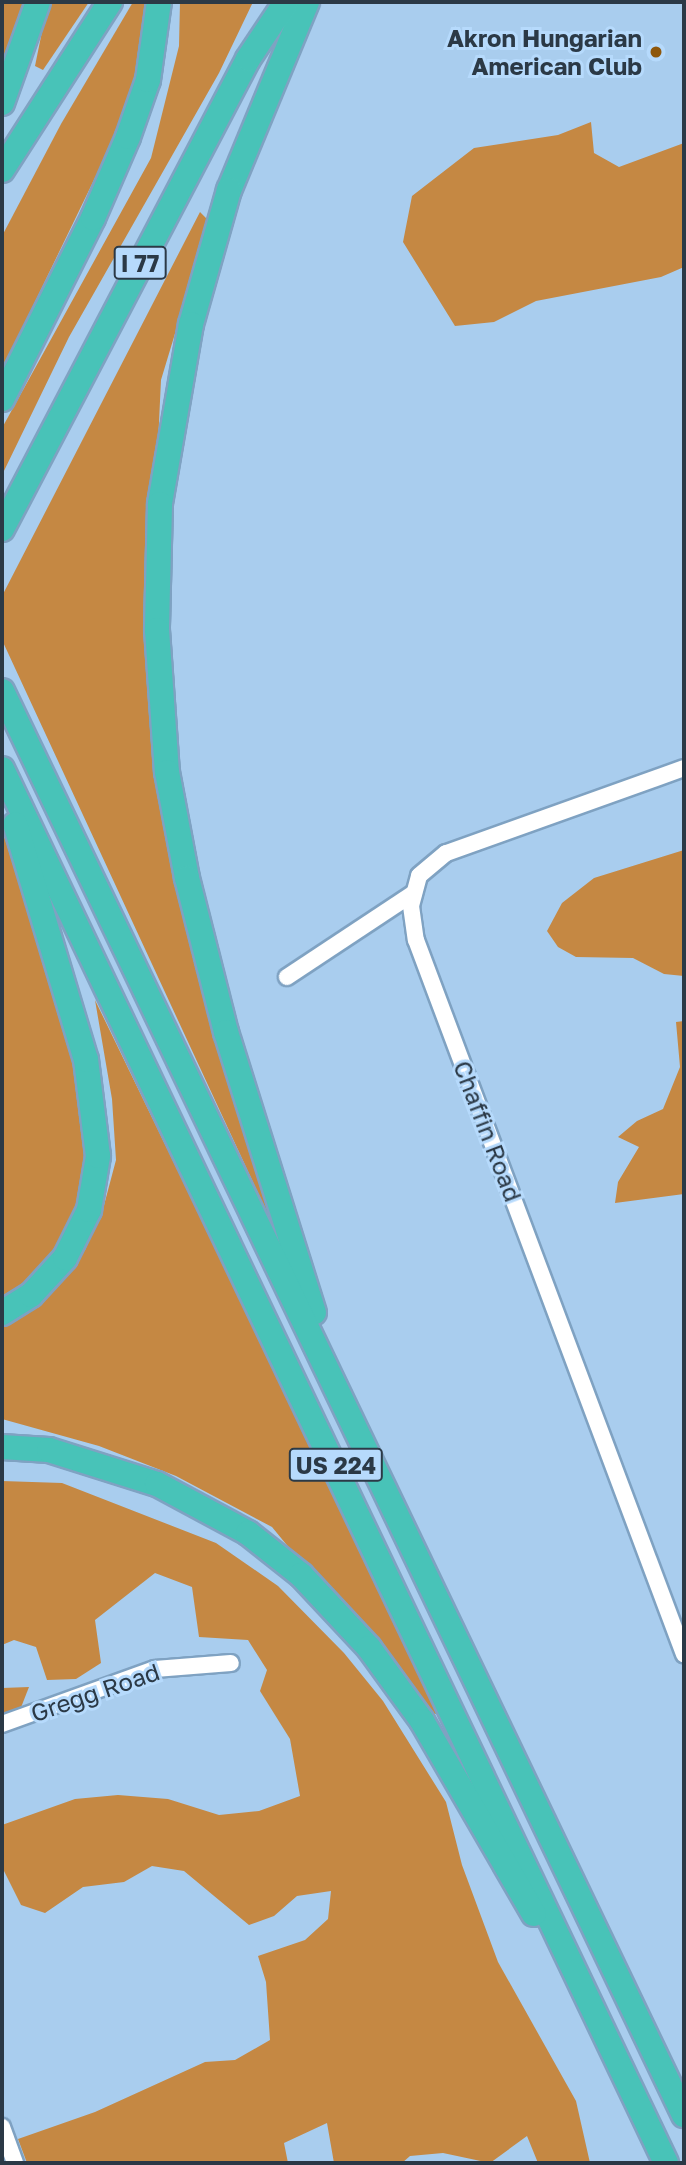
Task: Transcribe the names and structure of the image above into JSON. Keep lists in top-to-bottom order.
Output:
{
  "streets": {
    "highway": ["I 77", "US 224"],
    "street": ["Chaffin Road", "Gregg Road"]
  },
  "places": ["Akron Hungarian American Club"]
}
